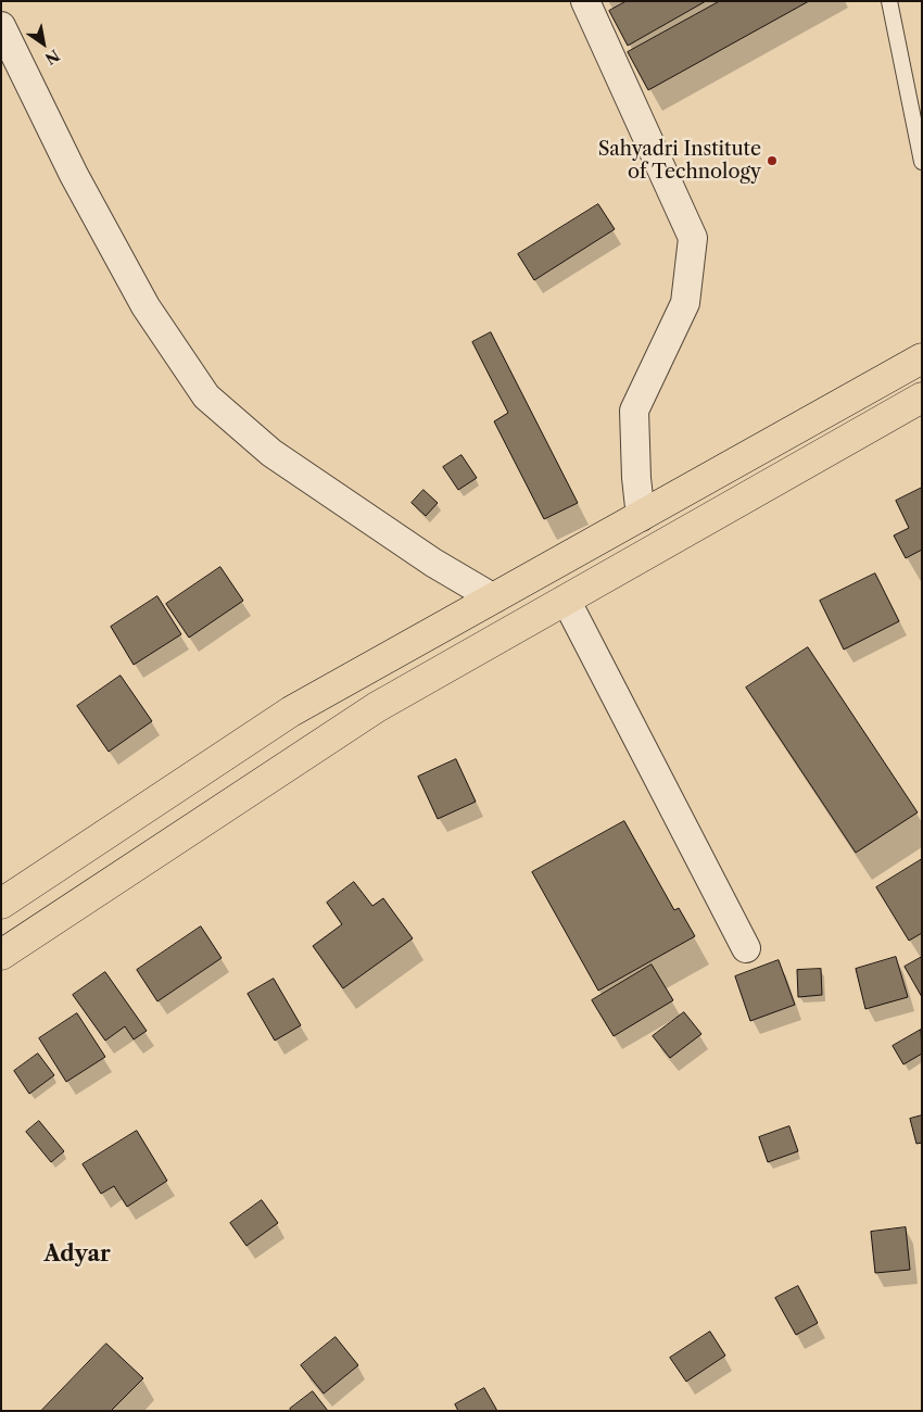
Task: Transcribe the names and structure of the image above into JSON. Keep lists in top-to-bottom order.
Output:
{
  "districts": ["Adyar"],
  "places": ["Sahyadri Institute of Technology"],
  "north": "bottom right"
}
